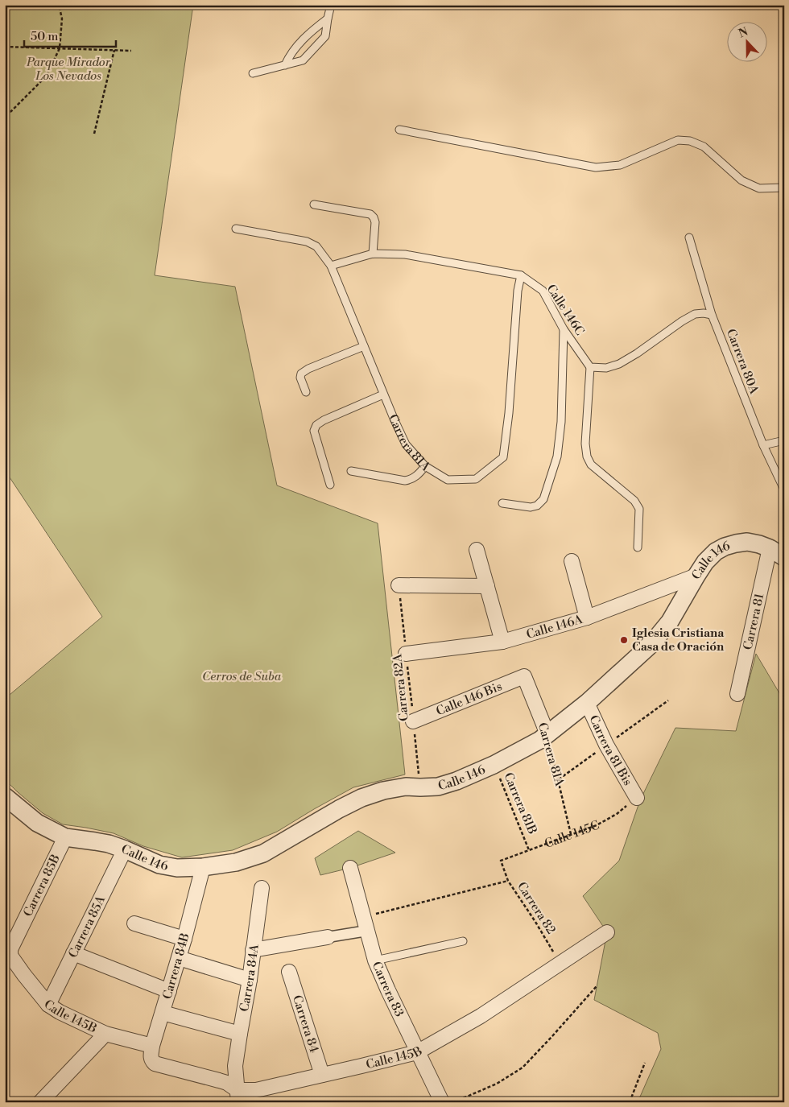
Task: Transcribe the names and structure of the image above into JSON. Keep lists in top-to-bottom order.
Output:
{
  "streets": {
    "street": [
      "Carrera 81A",
      "Calle 146",
      "Carrera 81",
      "Calle 146A",
      "Calle 146 Bis",
      "Carrera 81 Bis",
      "Carrera 85B",
      "Carrera 85A",
      "Carrera 84B",
      "Carrera 84A",
      "Carrera 83",
      "Calle 145B",
      "Carrera 84"
    ],
    "lane": ["Calle 146C", "Carrera 80A"],
    "path": [
      "Carrera 82A",
      "Carrera 81B",
      "Calle 145C",
      "Carrera 82"
    ]
  },
  "crossings": [
    ["Calle 146C", "Carrera 81A"],
    ["Carrera 81A", "Calle 146"],
    ["Carrera 81A", "Calle 146 Bis"],
    ["Carrera 81A", "Calle 145C"],
    ["Calle 146", "Carrera 81"],
    ["Calle 146", "Calle 146A"],
    ["Calle 146", "Carrera 82A"],
    ["Calle 146", "Carrera 81 Bis"],
    ["Calle 146", "Carrera 81B"],
    ["Calle 146", "Carrera 85B"],
    ["Calle 146", "Carrera 85A"],
    ["Calle 146", "Carrera 84B"],
    ["Calle 146A", "Carrera 82A"],
    ["Carrera 82A", "Calle 146 Bis"],
    ["Carrera 81 Bis", "Calle 145C"],
    ["Carrera 81B", "Calle 145C"],
    ["Calle 145C", "Carrera 82"],
    ["Carrera 85B", "Calle 145B"],
    ["Carrera 82", "Calle 145B"],
    ["Carrera 85A", "Calle 145B"],
    ["Carrera 84B", "Calle 145B"],
    ["Carrera 84A", "Calle 145B"],
    ["Carrera 83", "Calle 145B"],
    ["Calle 145B", "Carrera 84"]
  ],
  "parks": ["Parque Mirador Los Nevados", "Cerros de Suba"],
  "places": ["Iglesia Cristiana Casa de Oración"],
  "scale_bar": "50 m",
  "north": "top"
}
